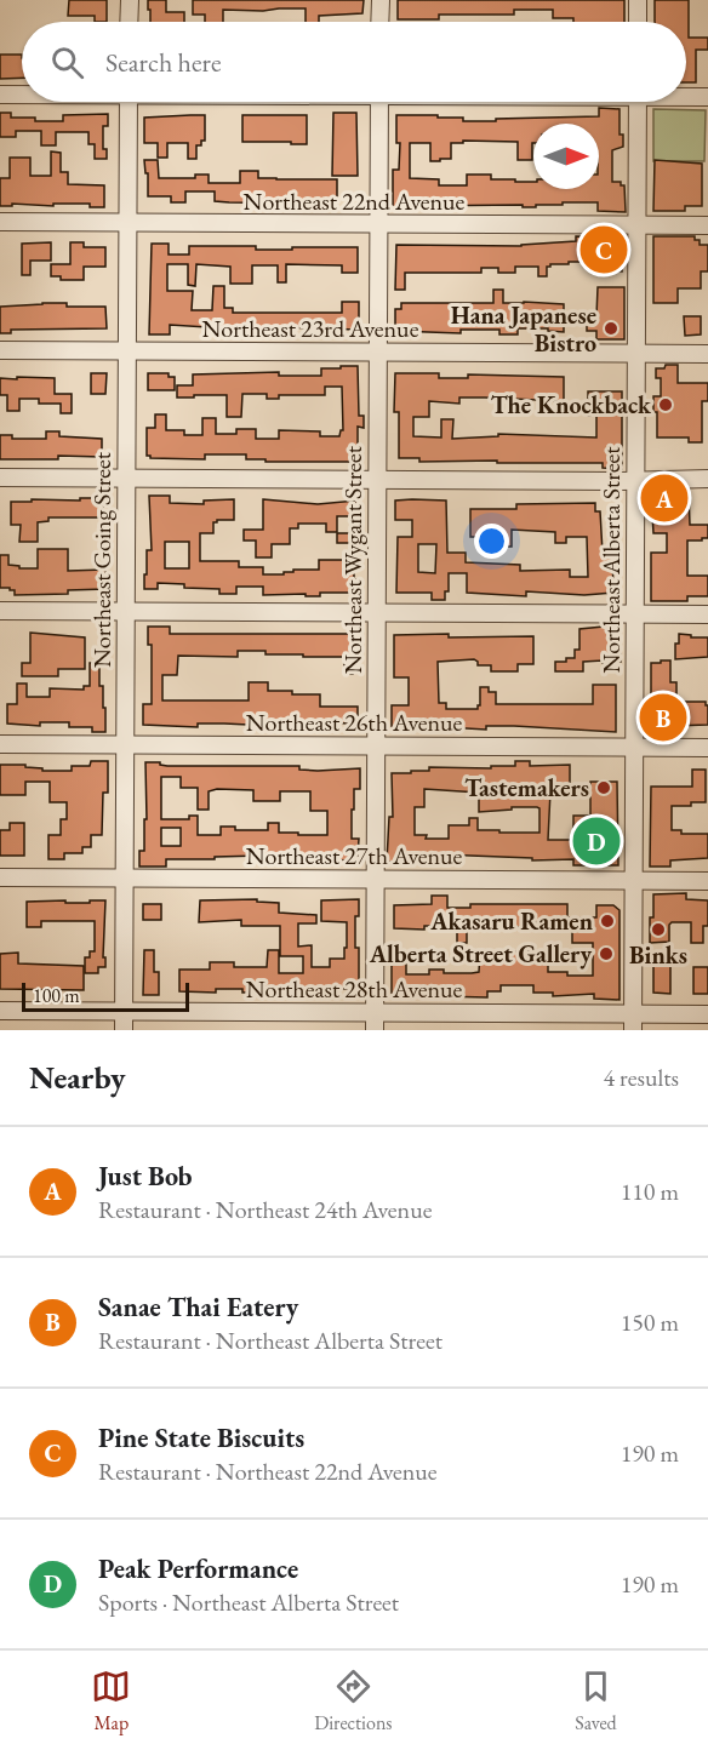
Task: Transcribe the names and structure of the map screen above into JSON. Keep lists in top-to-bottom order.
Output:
{
  "streets": {
    "street": [
      "Northeast 22nd Avenue",
      "Northeast 23rd Avenue",
      "Northeast Going Street",
      "Northeast Wygant Street",
      "Northeast Alberta Street",
      "Northeast 26th Avenue",
      "Northeast 27th Avenue",
      "Northeast 28th Avenue"
    ]
  },
  "crossings": [
    ["Northeast 22nd Avenue", "Northeast Going Street"],
    ["Northeast 22nd Avenue", "Northeast Wygant Street"],
    ["Northeast 22nd Avenue", "Northeast Alberta Street"],
    ["Northeast 23rd Avenue", "Northeast Going Street"],
    ["Northeast 23rd Avenue", "Northeast Wygant Street"],
    ["Northeast 23rd Avenue", "Northeast Alberta Street"],
    ["Northeast Going Street", "Northeast 26th Avenue"],
    ["Northeast Going Street", "Northeast 27th Avenue"],
    ["Northeast Going Street", "Northeast 28th Avenue"],
    ["Northeast Wygant Street", "Northeast 26th Avenue"],
    ["Northeast Wygant Street", "Northeast 27th Avenue"],
    ["Northeast Wygant Street", "Northeast 28th Avenue"],
    ["Northeast Alberta Street", "Northeast 26th Avenue"],
    ["Northeast Alberta Street", "Northeast 27th Avenue"],
    ["Northeast Alberta Street", "Northeast 28th Avenue"]
  ],
  "places": [
    "Hana Japanese Bistro",
    "The Knockback",
    "Tastemakers",
    "Akasaru Ramen",
    "Binks",
    "Alberta Street Gallery"
  ],
  "scale_bar": "100 m",
  "north": "right",
  "page": {
    "search": "Search here",
    "pins": [
      "C",
      "A",
      "B",
      "D"
    ],
    "scale": "100 m",
    "heading": ["Nearby", "4 results"],
    "list": [
      {
        "mark": "A",
        "name": "Just Bob",
        "note": "Restaurant · Northeast 24th Avenue",
        "value": "110 m"
      },
      {
        "mark": "B",
        "name": "Sanae Thai Eatery",
        "note": "Restaurant · Northeast Alberta Street",
        "value": "150 m"
      },
      {
        "mark": "C",
        "name": "Pine State Biscuits",
        "note": "Restaurant · Northeast 22nd Avenue",
        "value": "190 m"
      },
      {
        "mark": "D",
        "name": "Peak Performance",
        "note": "Sports · Northeast Alberta Street",
        "value": "190 m"
      }
    ],
    "nav": ["Map", "Directions", "Saved"]
  }
}
